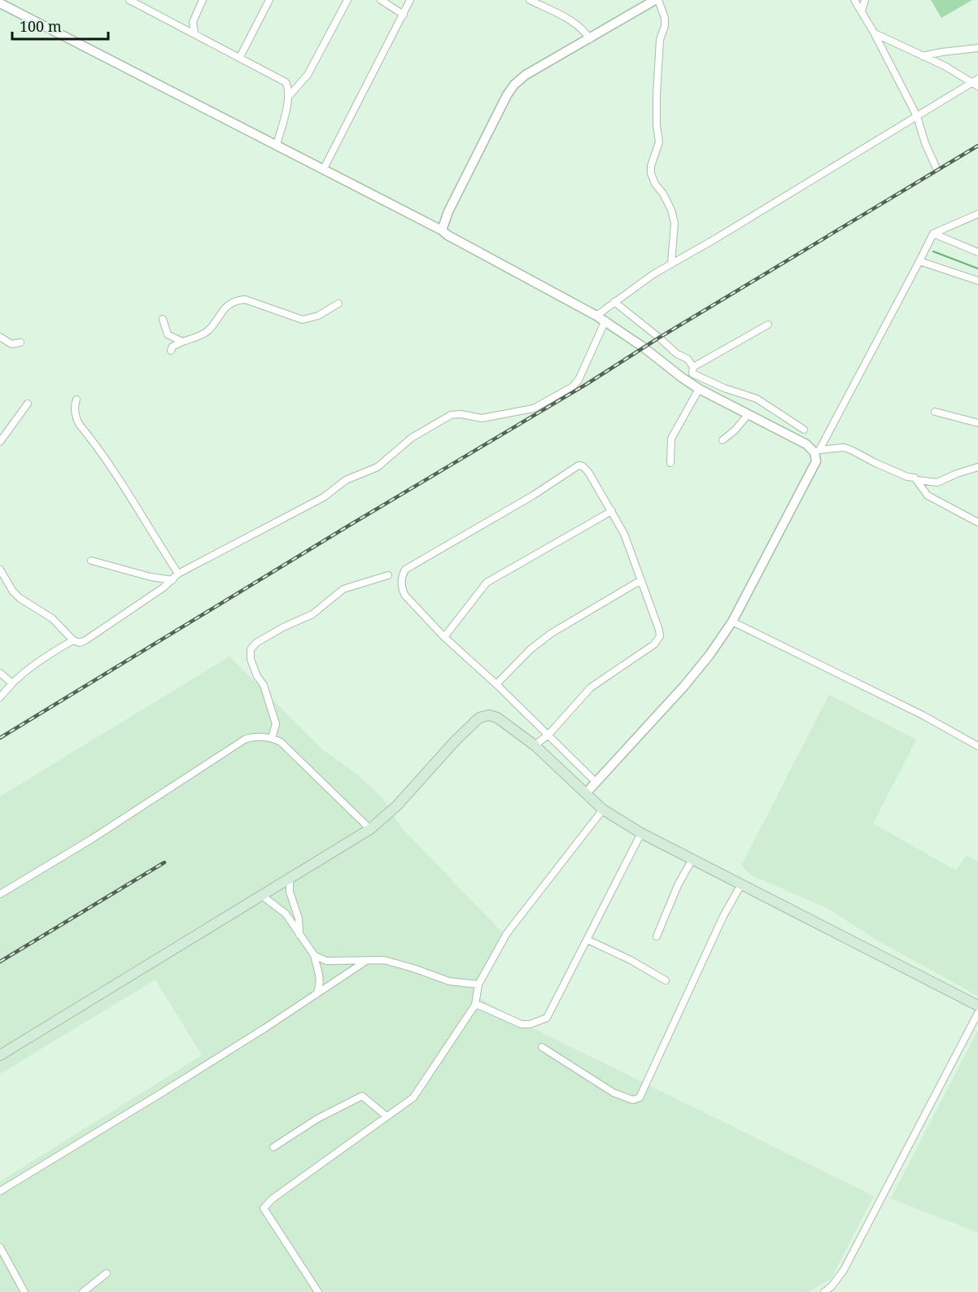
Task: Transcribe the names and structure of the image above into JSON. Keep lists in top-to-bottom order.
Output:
{
  "scale_bar": "100 m"
}
